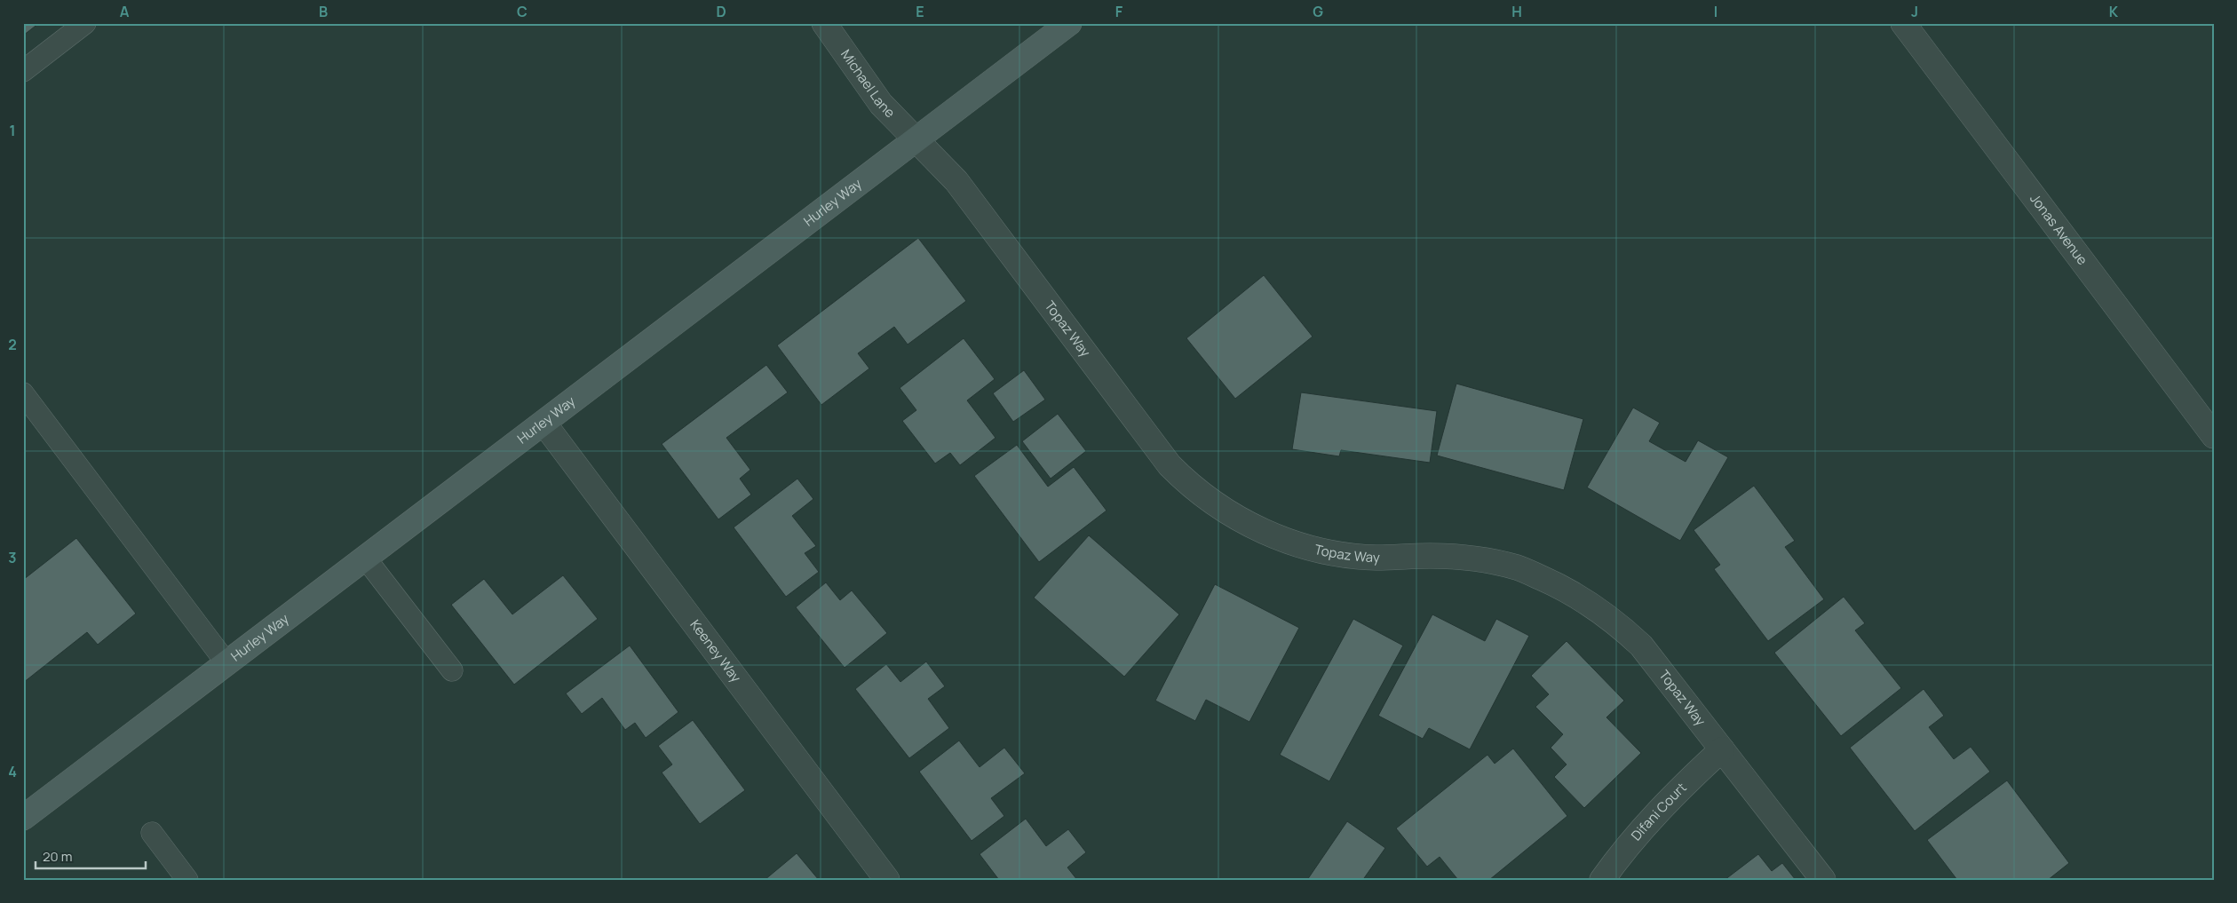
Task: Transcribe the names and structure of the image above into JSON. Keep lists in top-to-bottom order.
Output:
{
  "streets": {
    "street": [
      "Michael Lane",
      "Hurley Way",
      "Jonas Avenue",
      "Topaz Way",
      "Keeney Way",
      "Difani Court"
    ]
  },
  "crossings": [
    ["Michael Lane", "Hurley Way"],
    ["Michael Lane", "Topaz Way"],
    ["Hurley Way", "Topaz Way"],
    ["Hurley Way", "Keeney Way"],
    ["Topaz Way", "Difani Court"]
  ],
  "scale_bar": "20 m",
  "grid": {
    "columns": [
      "A",
      "B",
      "C",
      "D",
      "E",
      "F",
      "G",
      "H",
      "I",
      "J",
      "K"
    ],
    "rows": [
      "1",
      "2",
      "3",
      "4"
    ]
  }
}
